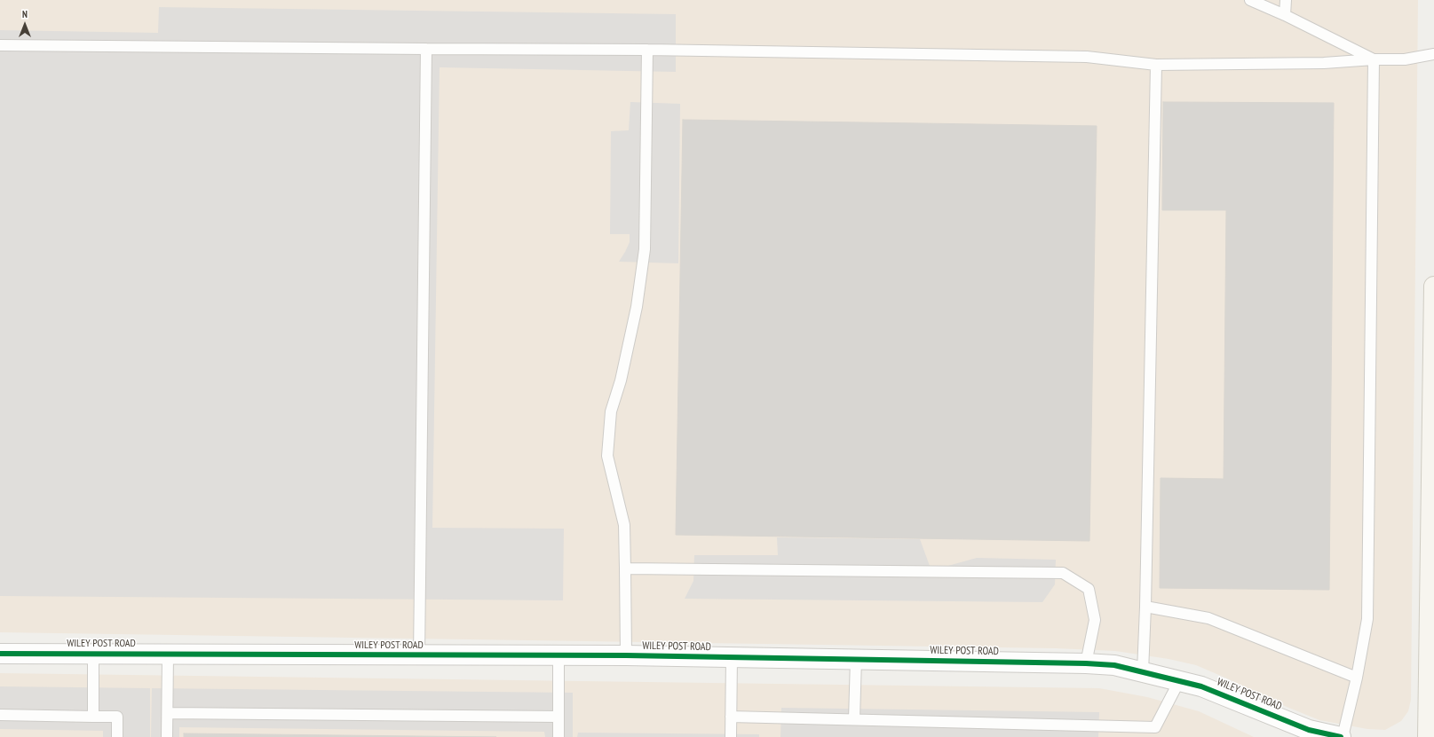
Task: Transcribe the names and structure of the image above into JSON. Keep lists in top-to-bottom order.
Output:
{
  "streets": {
    "street": ["WILEY POST ROAD"]
  },
  "north": "top"
}
